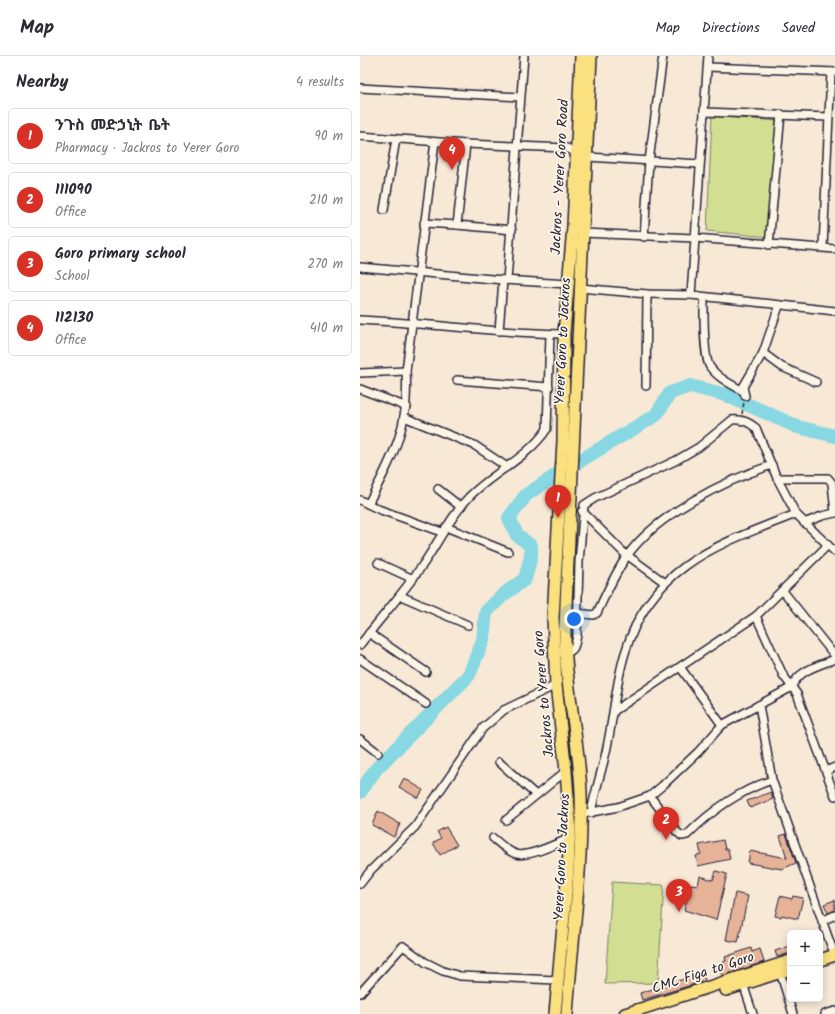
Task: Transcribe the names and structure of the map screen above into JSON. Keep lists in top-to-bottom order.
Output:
{
  "streets": {
    "main road": [
      "Jackros - Yerer Goro Road",
      "Yerer Goro to Jackros",
      "Jackros to Yerer Goro",
      "CMC Figa to Goro"
    ]
  },
  "crossings": [
    ["Jackros - Yerer Goro Road", "Jackros to Yerer Goro"]
  ],
  "page": {
    "header": "Map",
    "nav": ["Map", "Directions", "Saved"],
    "heading": ["Nearby", "4 results"],
    "list": [
      {
        "mark": "1",
        "name": "ንጉስ መድኃኒት ቤት",
        "note": "Pharmacy · Jackros to Yerer Goro",
        "value": "90 m"
      },
      {
        "mark": "2",
        "name": "111090",
        "note": "Office",
        "value": "210 m"
      },
      {
        "mark": "3",
        "name": "Goro primary school",
        "note": "School",
        "value": "270 m"
      },
      {
        "mark": "4",
        "name": "112130",
        "note": "Office",
        "value": "410 m"
      }
    ],
    "pins": [
      "4",
      "1",
      "2",
      "3"
    ],
    "map_buttons": ["+", "−"]
  }
}
